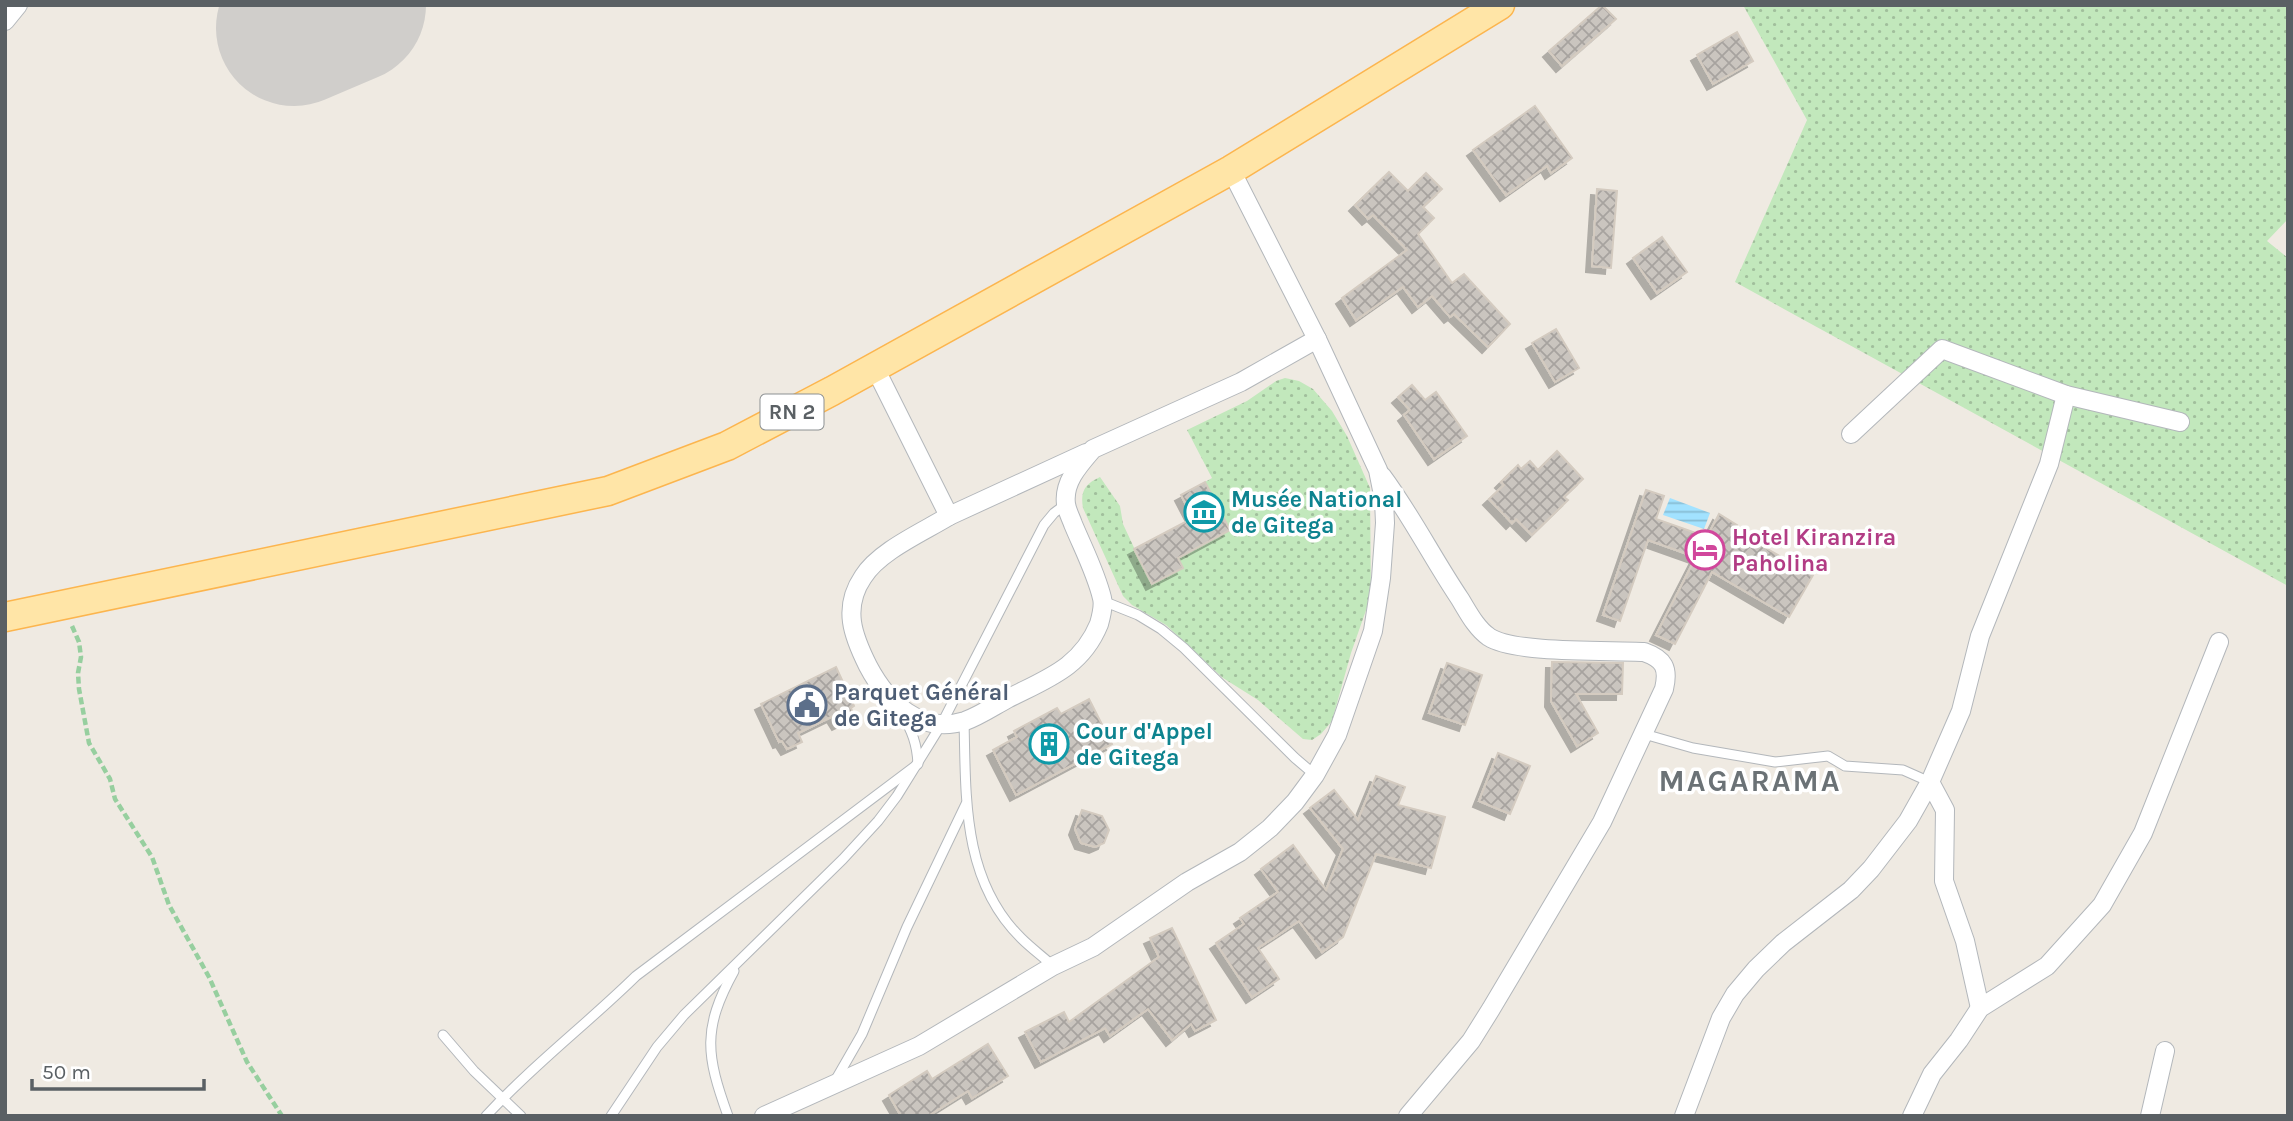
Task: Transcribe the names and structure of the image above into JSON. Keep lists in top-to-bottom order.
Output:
{
  "streets": {
    "main road": ["RN 2"]
  },
  "districts": ["MAGARAMA"],
  "places": {
    "museum": ["Musée National de Gitega"],
    "hotel": ["Hotel Kiranzira Paholina"],
    "public building": ["Parquet Général de Gitega"],
    "building": ["Cour d'Appel de Gitega"]
  },
  "scale_bar": "50 m"
}
